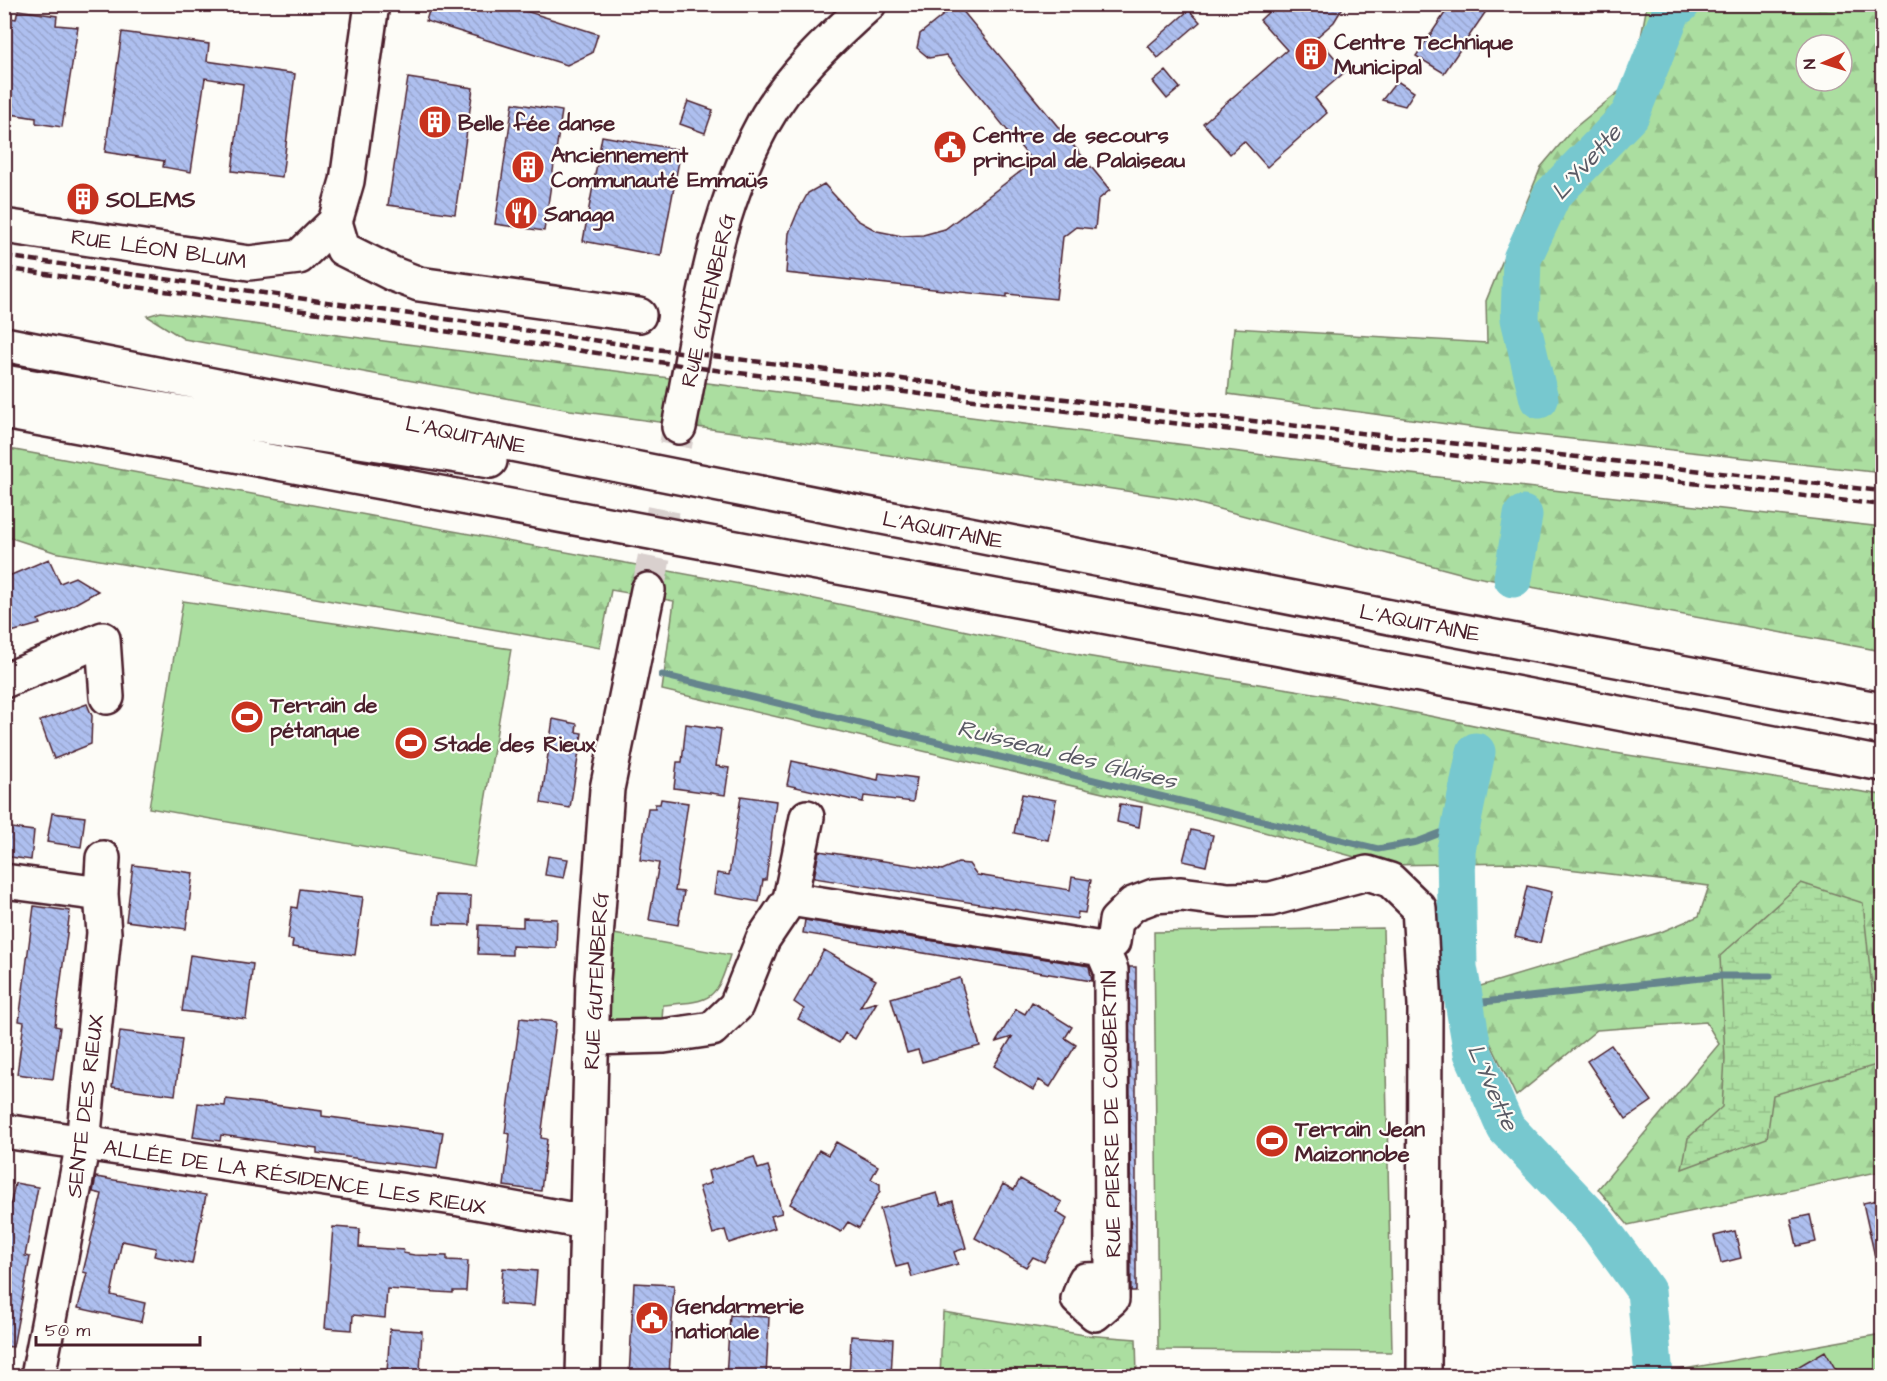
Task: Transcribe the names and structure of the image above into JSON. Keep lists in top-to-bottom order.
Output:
{
  "streets": {
    "main road": [
      "RUE LÉON BLUM",
      "RUE GUTENBERG",
      "L'AQUITAINE",
      "SENTE DES RIEUX",
      "RUE PIERRE DE COUBERTIN",
      "ALLÉE DE LA RÉSIDENCE LES RIEUX"
    ]
  },
  "crossings": [
    ["RUE GUTENBERG", "ALLÉE DE LA RÉSIDENCE LES RIEUX"],
    ["SENTE DES RIEUX", "ALLÉE DE LA RÉSIDENCE LES RIEUX"]
  ],
  "water": ["L'Yvette", "Ruisseau des Glaises"],
  "places": {
    "building": [
      "Centre Technique Municipal",
      "Belle fée danse",
      "Anciennement Communauté Emmaüs",
      "SOLEMS"
    ],
    "public building": ["Centre de secours principal de Palaiseau", "Gendarmerie nationale"],
    "restaurant": ["Sanaga"],
    "sports": ["Terrain de pétanque", "Stade des Rieux", "Terrain Jean Maizonnobe"]
  },
  "scale_bar": "50 m",
  "north": "left"
}
